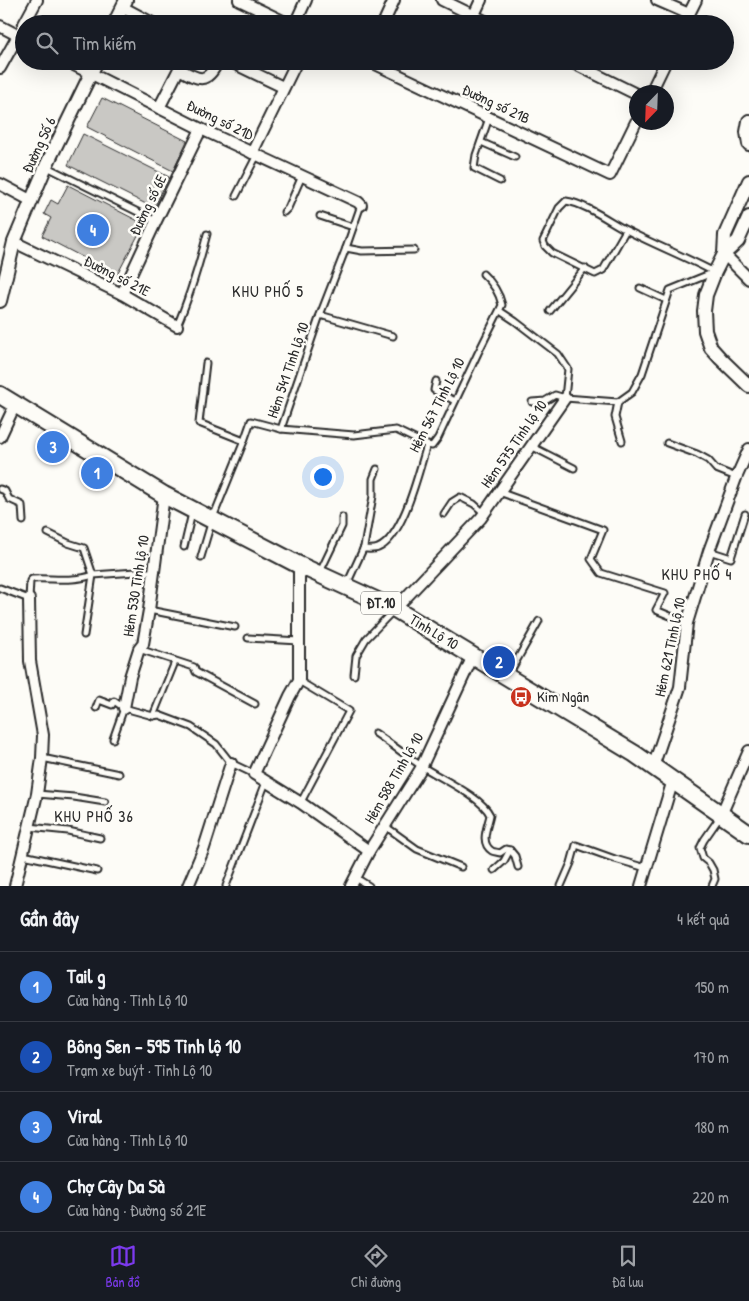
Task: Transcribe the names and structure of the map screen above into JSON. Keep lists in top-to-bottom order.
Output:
{
  "streets": {
    "main road": ["ĐT.10", "Tỉnh Lộ 10"],
    "street": [
      "Đường số 21B",
      "Đường số 21D",
      "Đường Số 6",
      "Đường số 6E",
      "Đường số 21E",
      "Hẻm 575 Tỉnh lộ 10",
      "Hẻm 530 Tỉnh lộ 10",
      "Hẻm 621 Tỉnh lộ 10",
      "Hẻm 588 Tỉnh lộ 10"
    ],
    "lane": ["Hẻm 541 Tỉnh lộ 10", "Hẻm 567 Tỉnh Lộ 10"]
  },
  "crossings": [
    ["Đường số 21D", "Đường Số 6"],
    ["Đường số 21D", "Đường số 6E"],
    ["Đường số 21D", "Hẻm 541 Tỉnh lộ 10"],
    ["Đường Số 6", "Đường số 21E"],
    ["Đường số 6E", "Đường số 21E"],
    ["Hẻm 541 Tỉnh lộ 10", "Tỉnh Lộ 10"],
    ["Hẻm 575 Tỉnh lộ 10", "Tỉnh Lộ 10"],
    ["Hẻm 530 Tỉnh lộ 10", "Tỉnh Lộ 10"],
    ["Tỉnh Lộ 10", "Hẻm 621 Tỉnh lộ 10"],
    ["Tỉnh Lộ 10", "Hẻm 588 Tỉnh lộ 10"]
  ],
  "districts": ["KHU PHỐ 5", "KHU PHỐ 4", "KHU PHỐ 36"],
  "places": {
    "bus stop": ["Kim Ngân"]
  },
  "north": "bottom left",
  "page": {
    "search": "Tìm kiếm",
    "pins": [
      "4",
      "3",
      "1",
      "2"
    ],
    "heading": ["Gần đây", "4 kết quả"],
    "list": [
      {
        "mark": "1",
        "name": "Tail g",
        "note": "Cửa hàng · Tỉnh Lộ 10",
        "value": "150 m"
      },
      {
        "mark": "2",
        "name": "Bông Sen - 595 Tỉnh lộ 10",
        "note": "Trạm xe buýt · Tỉnh Lộ 10",
        "value": "170 m"
      },
      {
        "mark": "3",
        "name": "Viral",
        "note": "Cửa hàng · Tỉnh Lộ 10",
        "value": "180 m"
      },
      {
        "mark": "4",
        "name": "Chợ Cây Da Sà",
        "note": "Cửa hàng · Đường số 21E",
        "value": "220 m"
      }
    ],
    "nav": ["Bản đồ", "Chỉ đường", "Đã lưu"]
  }
}
